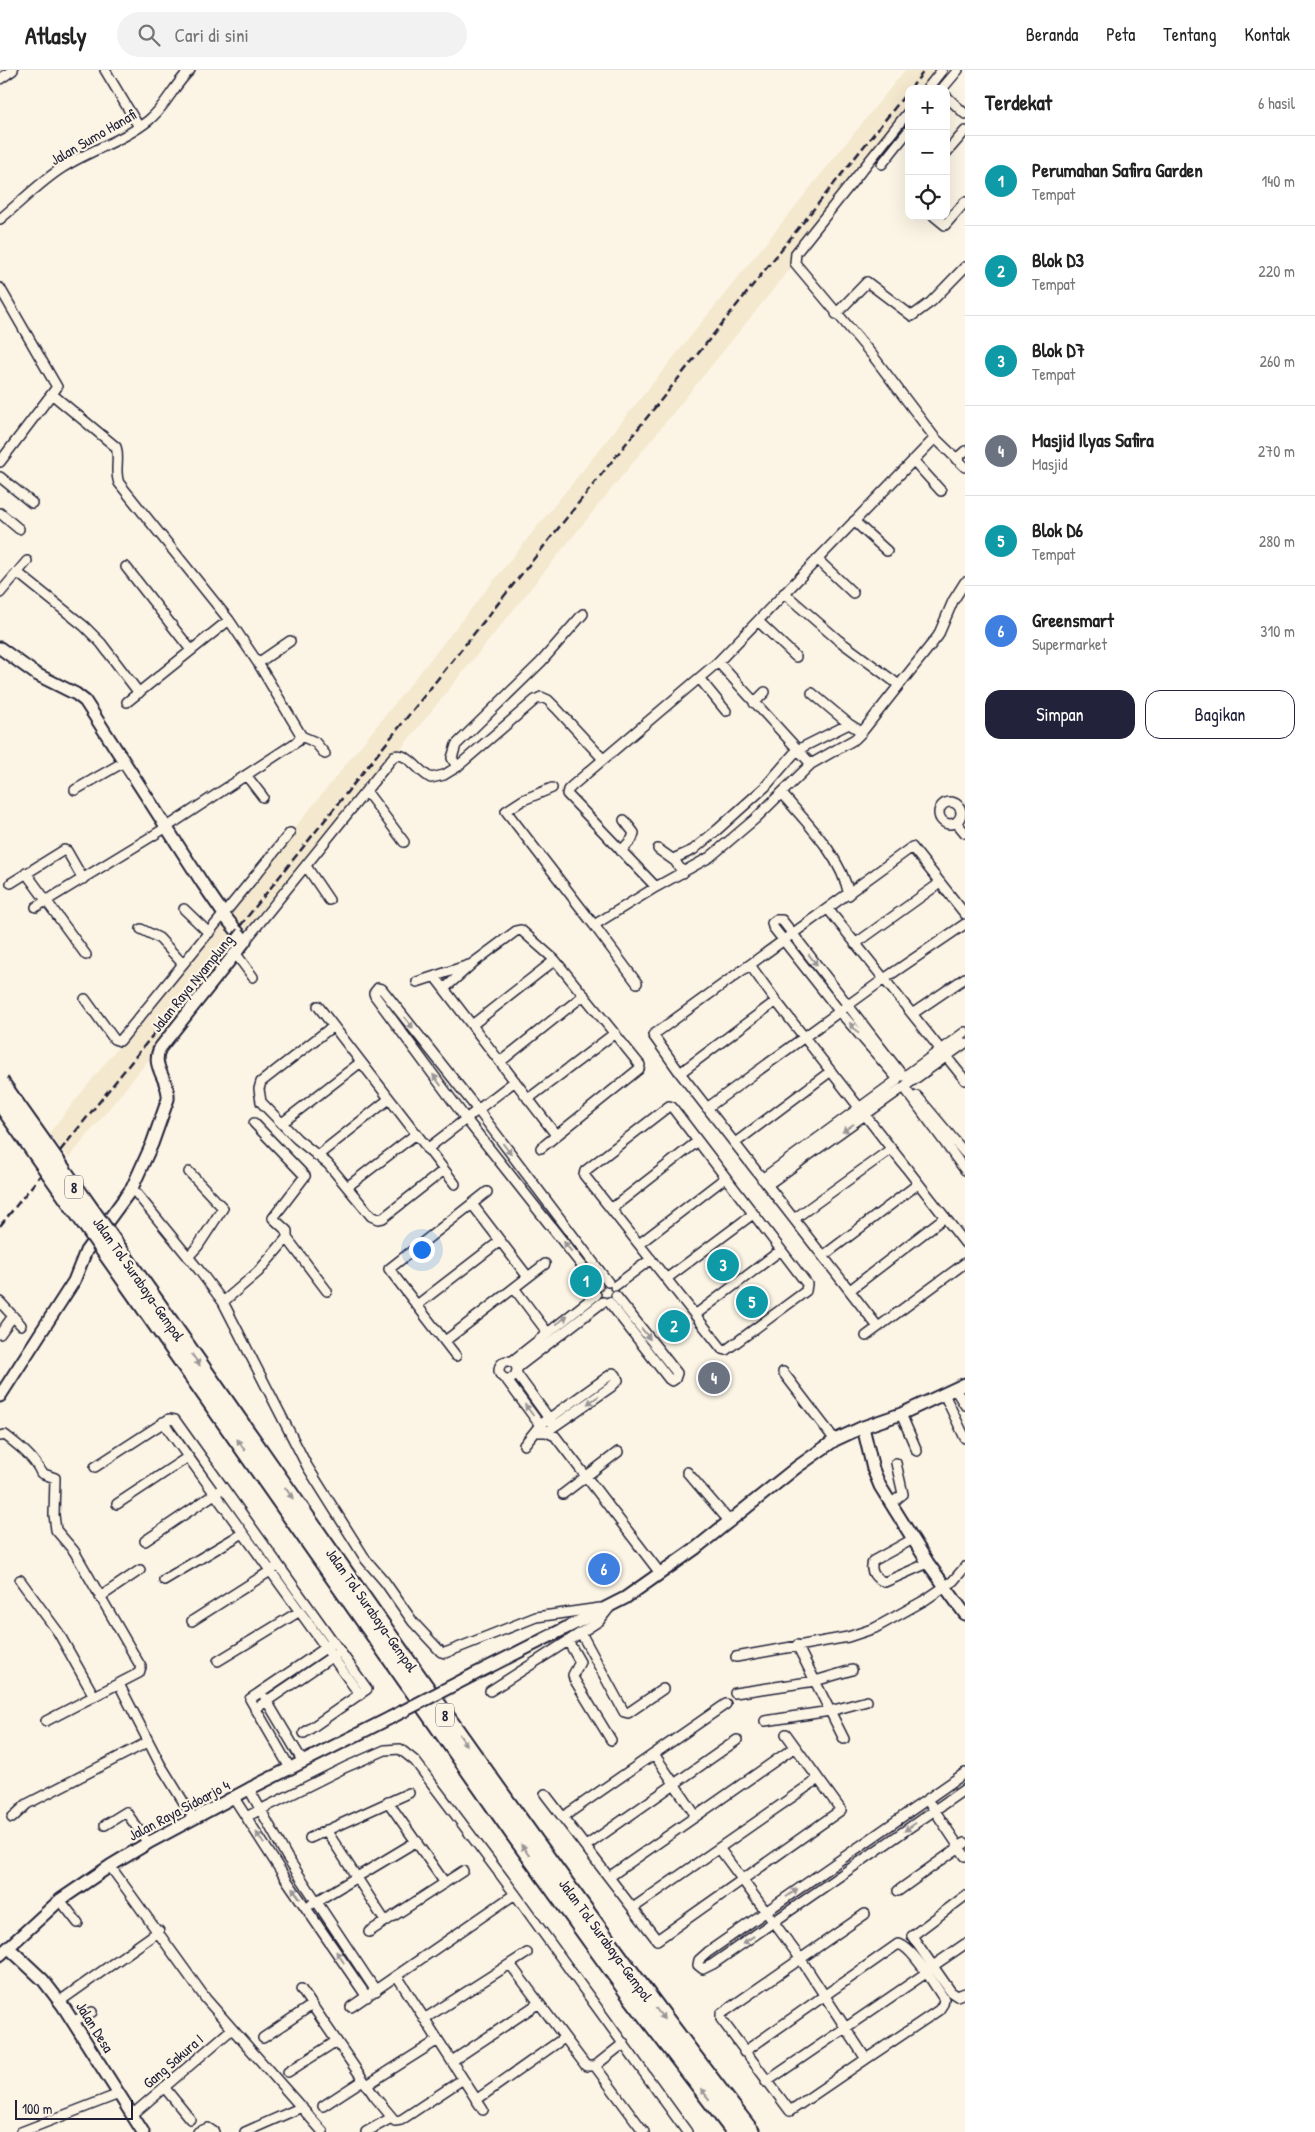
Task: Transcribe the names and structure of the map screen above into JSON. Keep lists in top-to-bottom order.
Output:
{
  "streets": {
    "highway": ["8", "Jalan Tol Surabaya–Gempol"],
    "street": [
      "Jalan Sumo Hanafi",
      "Jalan Raya Nyamplung",
      "Jalan Raya Sidoarjo 4",
      "Jalan Desa",
      "Gang Sakura I"
    ]
  },
  "crossings": [
    ["Jalan Raya Sidoarjo 4", "Jalan Desa"],
    ["Jalan Desa", "Gang Sakura I"]
  ],
  "scale_bar": "100 m",
  "page": {
    "header": "Atlasly",
    "search": "Cari di sini",
    "nav": [
      "Beranda",
      "Peta",
      "Tentang",
      "Kontak"
    ],
    "heading": ["Terdekat", "6 hasil"],
    "map_buttons": ["+", "−"],
    "list": [
      {
        "mark": "1",
        "name": "Perumahan Safira Garden",
        "note": "Tempat",
        "value": "140 m"
      },
      {
        "mark": "2",
        "name": "Blok D3",
        "note": "Tempat",
        "value": "220 m"
      },
      {
        "mark": "3",
        "name": "Blok D7",
        "note": "Tempat",
        "value": "260 m"
      },
      {
        "mark": "4",
        "name": "Masjid Ilyas Safira",
        "note": "Masjid",
        "value": "270 m"
      },
      {
        "mark": "5",
        "name": "Blok D6",
        "note": "Tempat",
        "value": "280 m"
      },
      {
        "mark": "6",
        "name": "Greensmart",
        "note": "Supermarket",
        "value": "310 m"
      }
    ],
    "buttons": ["Simpan", "Bagikan"],
    "pins": [
      "3",
      "1",
      "5",
      "2",
      "4",
      "6"
    ],
    "scale": "100 m"
  }
}
